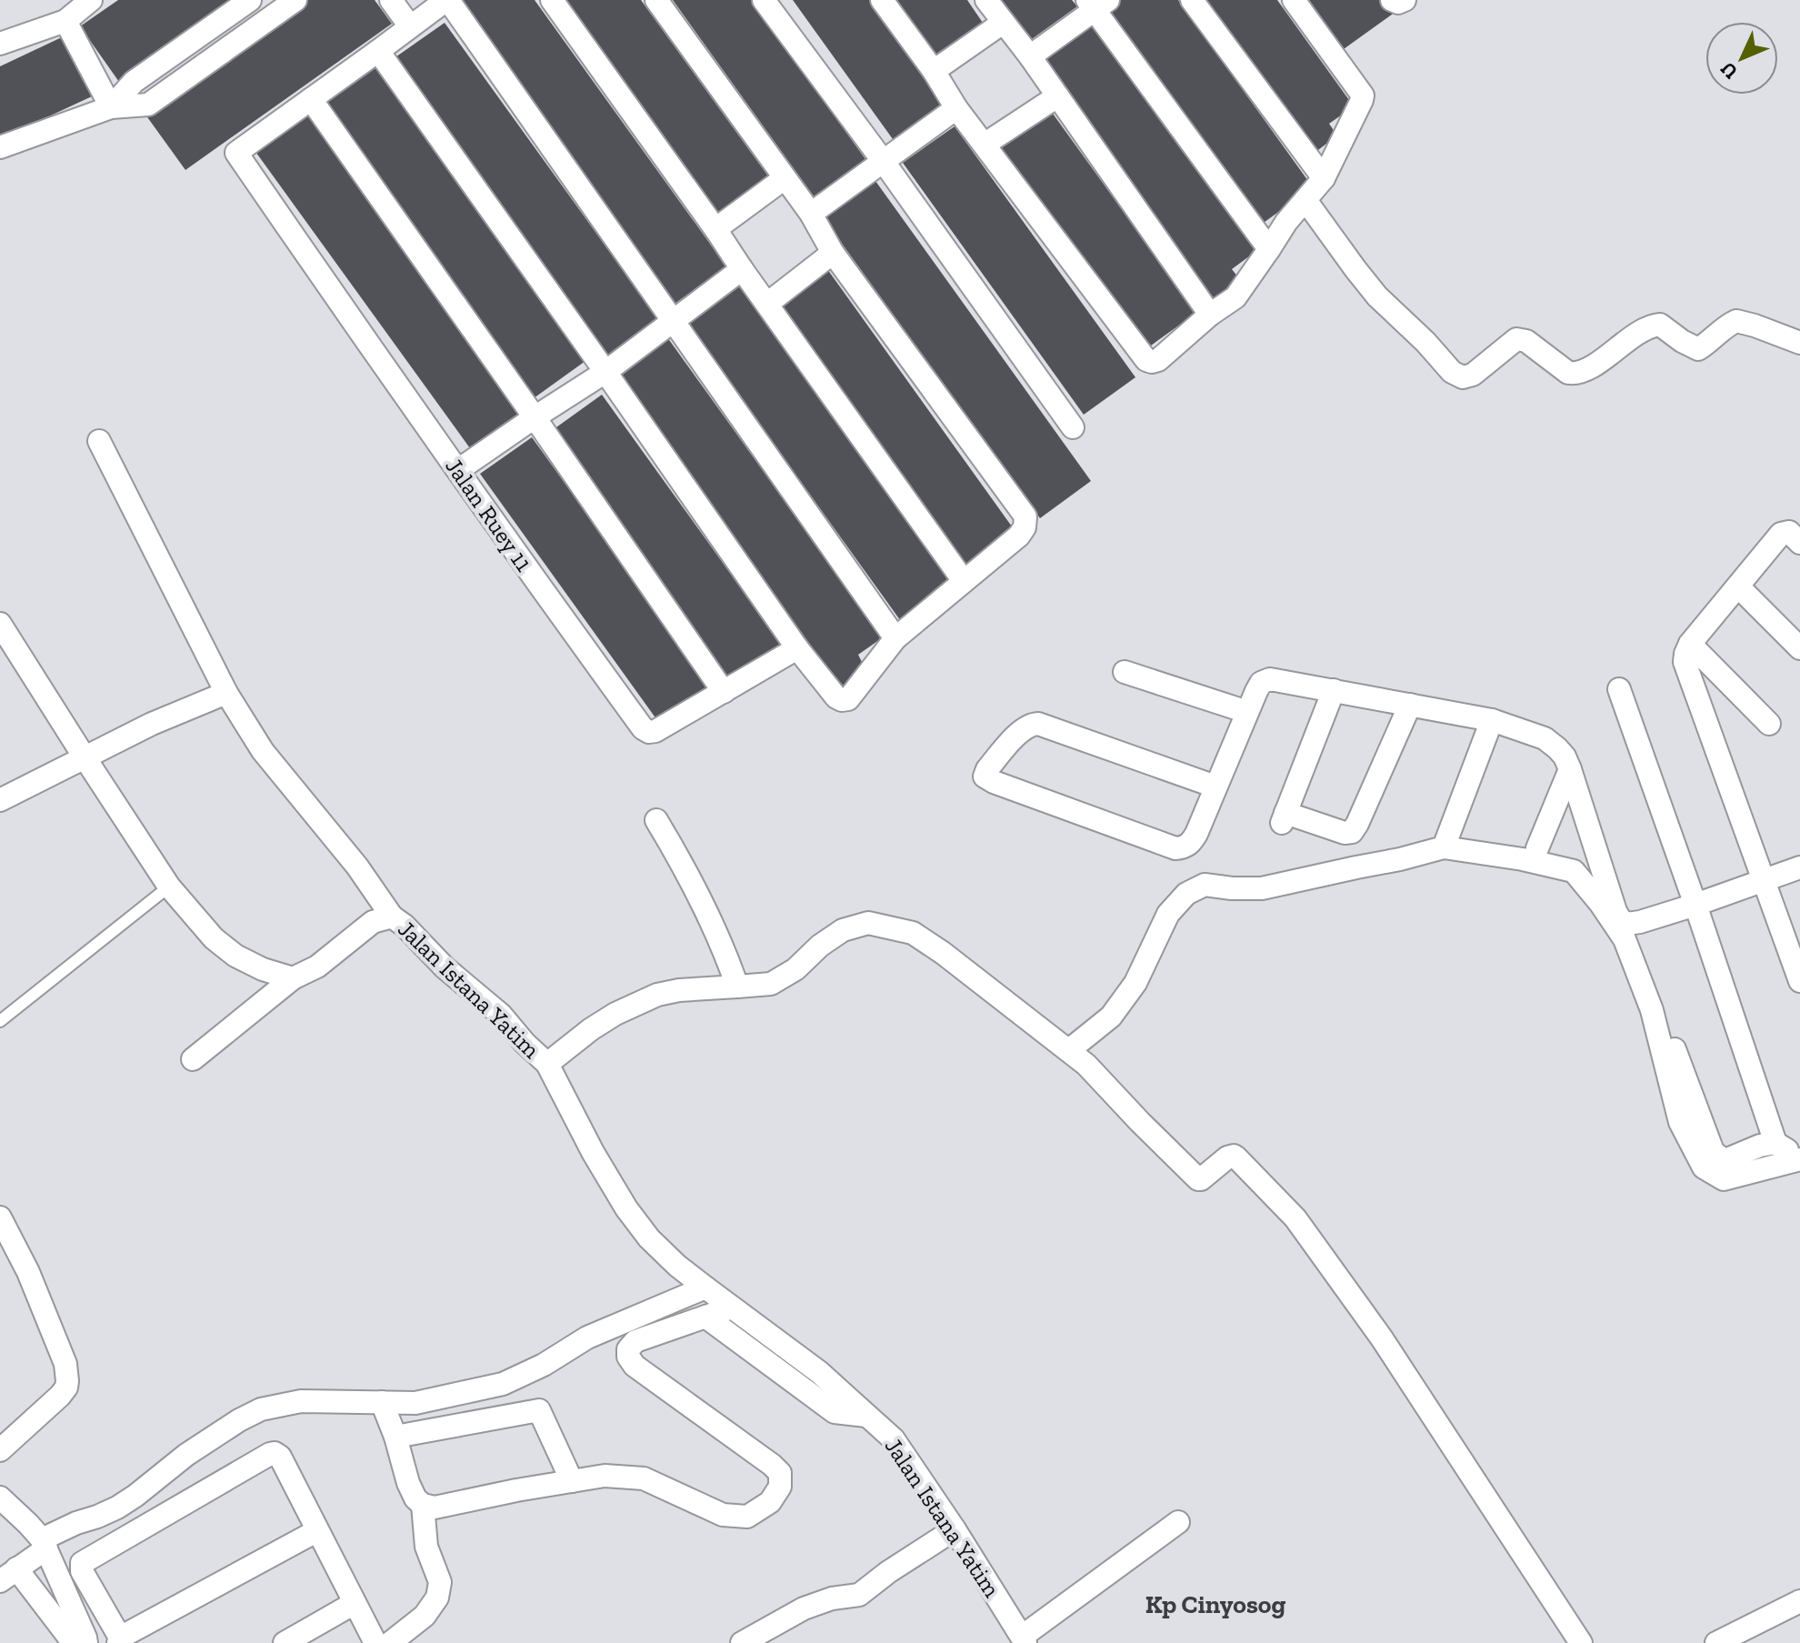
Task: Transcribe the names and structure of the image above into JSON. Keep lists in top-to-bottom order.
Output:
{
  "streets": {
    "street": ["Jalan Ruey 11", "Jalan Istana Yatim"]
  },
  "districts": ["Kp Cinyosog"],
  "north": "bottom left"
}
